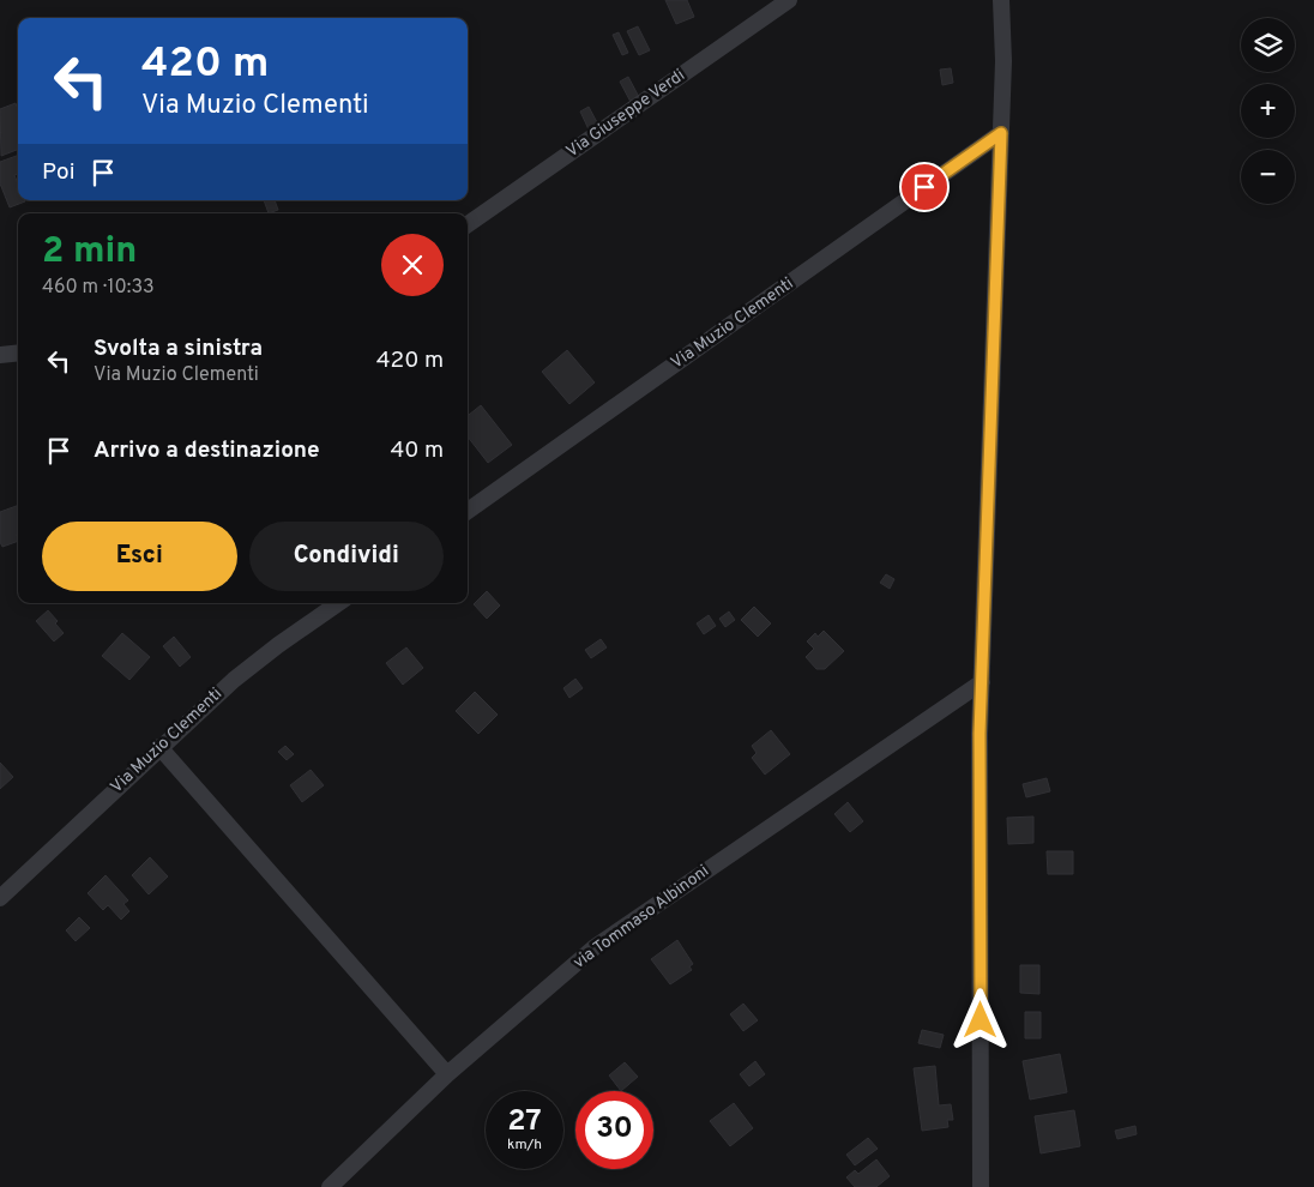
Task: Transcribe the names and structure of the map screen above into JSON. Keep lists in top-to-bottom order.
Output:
{
  "streets": {
    "street": ["Via Giuseppe Verdi", "Via Muzio Clementi", "via Tommaso Albinoni"]
  },
  "page": {
    "map_buttons": ["+", "−"],
    "turn": ["420 m", "Via Muzio Clementi"],
    "then": "Poi",
    "heading": ["2 min", "460 m · 10:33"],
    "list": [
      {
        "name": "Svolta a sinistra",
        "note": "Via Muzio Clementi",
        "value": "420 m"
      },
      {
        "name": "Arrivo a destinazione",
        "value": "40 m"
      }
    ],
    "buttons": ["Esci", "Condividi"],
    "speed": "27 km/h",
    "limit": "30"
  }
}
